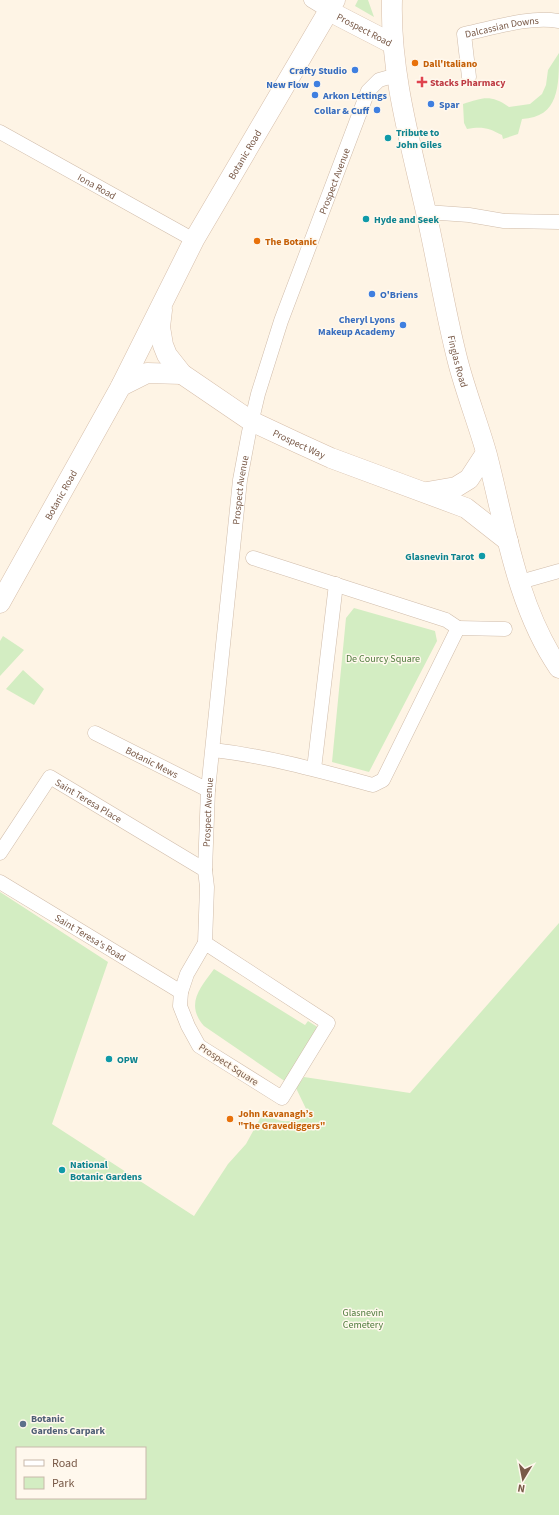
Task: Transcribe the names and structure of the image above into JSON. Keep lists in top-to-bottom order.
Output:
{
  "streets": {
    "main road": [
      "Prospect Road",
      "Botanic Road",
      "Finglas Road",
      "Prospect Way"
    ],
    "street": [
      "Dalcassian Downs",
      "Prospect Avenue",
      "Iona Road",
      "Botanic Mews",
      "Saint Teresa Place",
      "Saint Teresa's Road",
      "Prospect Square"
    ]
  },
  "crossings": [
    ["Prospect Road", "Botanic Road"],
    ["Prospect Road", "Finglas Road"],
    ["Botanic Road", "Iona Road"],
    ["Botanic Road", "Prospect Way"],
    ["Prospect Avenue", "Finglas Road"],
    ["Prospect Avenue", "Prospect Way"],
    ["Prospect Avenue", "Botanic Mews"],
    ["Prospect Avenue", "Saint Teresa Place"],
    ["Prospect Avenue", "Prospect Square"],
    ["Finglas Road", "Prospect Way"],
    ["Saint Teresa's Road", "Prospect Square"]
  ],
  "parks": ["De Courcy Square", "Glasnevin Cemetery"],
  "places": {
    "other": [
      "Dall'Italiano",
      "Crafty Studio",
      "New Flow",
      "Arkon Lettings",
      "Spar",
      "Collar & Cuff",
      "Tribute to John Giles",
      "Hyde and Seek",
      "The Botanic",
      "O'Briens",
      "Cheryl Lyons Makeup Academy",
      "Glasnevin Tarot",
      "OPW",
      "John Kavanagh’s \"The Gravediggers\"",
      "National Botanic Gardens",
      "Botanic Gardens Carpark"
    ],
    "health": ["Stacks Pharmacy"]
  },
  "legend": ["Road", "Park"],
  "north": "bottom"
}
